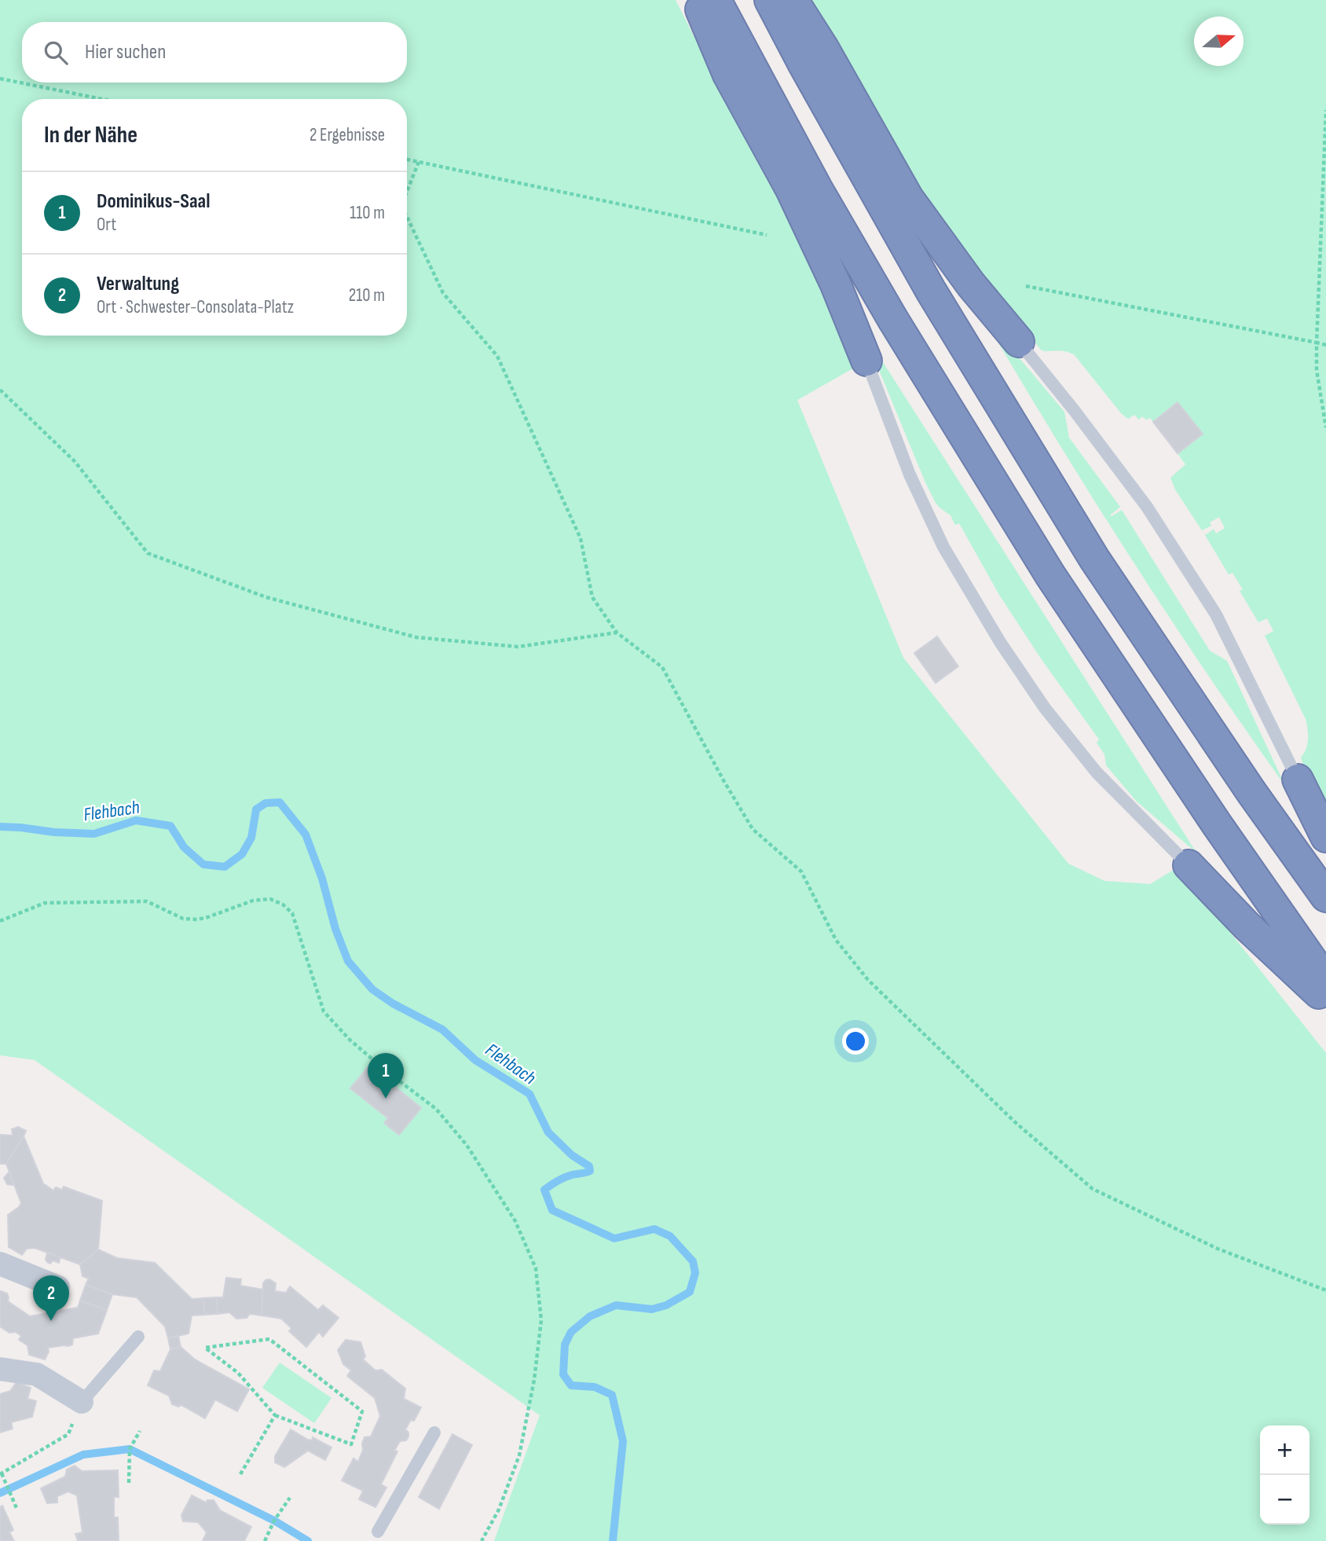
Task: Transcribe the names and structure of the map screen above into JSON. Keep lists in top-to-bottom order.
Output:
{
  "water": ["Flehbach"],
  "north": "right",
  "page": {
    "search": "Hier suchen",
    "heading": ["In der Nähe", "2 Ergebnisse"],
    "list": [
      {
        "mark": "1",
        "name": "Dominikus-Saal",
        "note": "Ort",
        "value": "110 m"
      },
      {
        "mark": "2",
        "name": "Verwaltung",
        "note": "Ort · Schwester-Consolata-Platz",
        "value": "210 m"
      }
    ],
    "pins": ["1", "2"],
    "map_buttons": ["+", "−"]
  }
}
